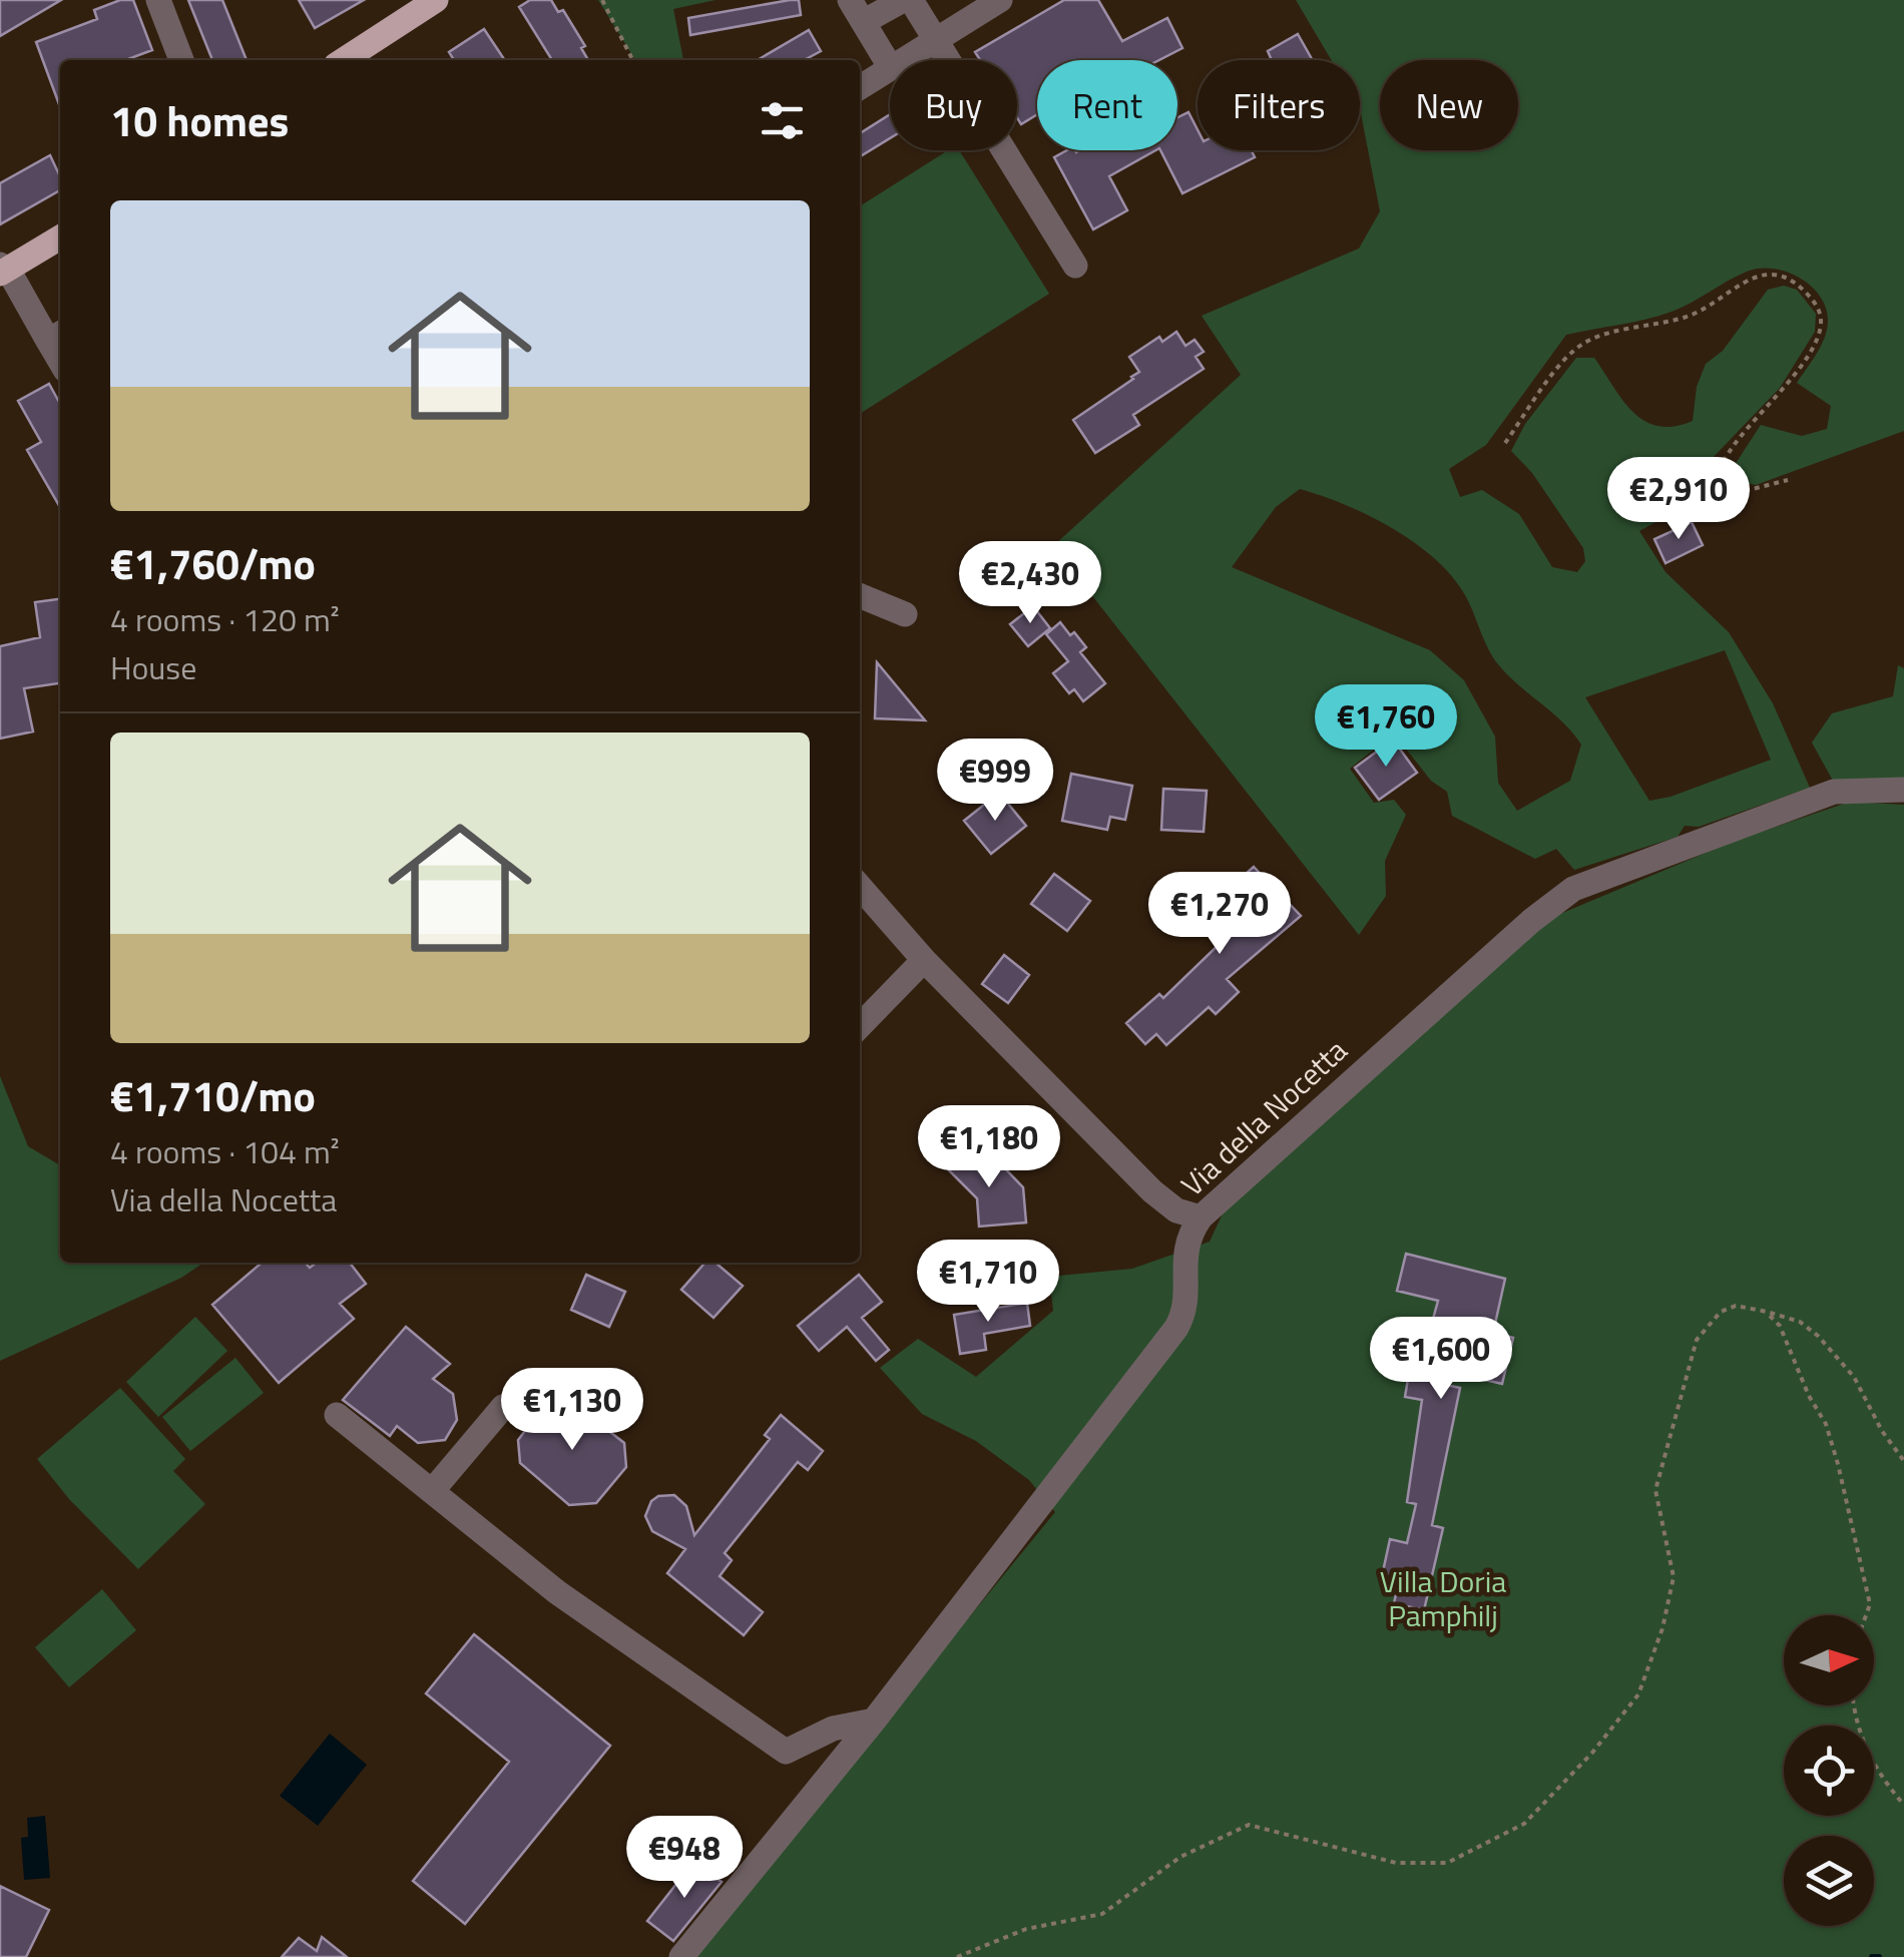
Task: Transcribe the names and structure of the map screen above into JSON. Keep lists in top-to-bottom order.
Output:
{
  "streets": {
    "street": ["Via della Nocetta"]
  },
  "parks": ["Villa Doria Pamphilj"],
  "north": "right",
  "page": {
    "chip": [
      "Buy",
      "Rent",
      "Filters",
      "New"
    ],
    "heading": "10 homes",
    "list": [
      {
        "name": "€1,760/mo",
        "note": "4 rooms · 120 m² · House"
      },
      {
        "name": "€1,710/mo",
        "note": "4 rooms · 104 m² · Via della Nocetta"
      }
    ],
    "price": [
      "€2,910",
      "€2,430",
      "€1,760",
      "€999",
      "€1,270",
      "€1,180",
      "€1,710",
      "€1,600",
      "€1,130",
      "€948"
    ]
  }
}
